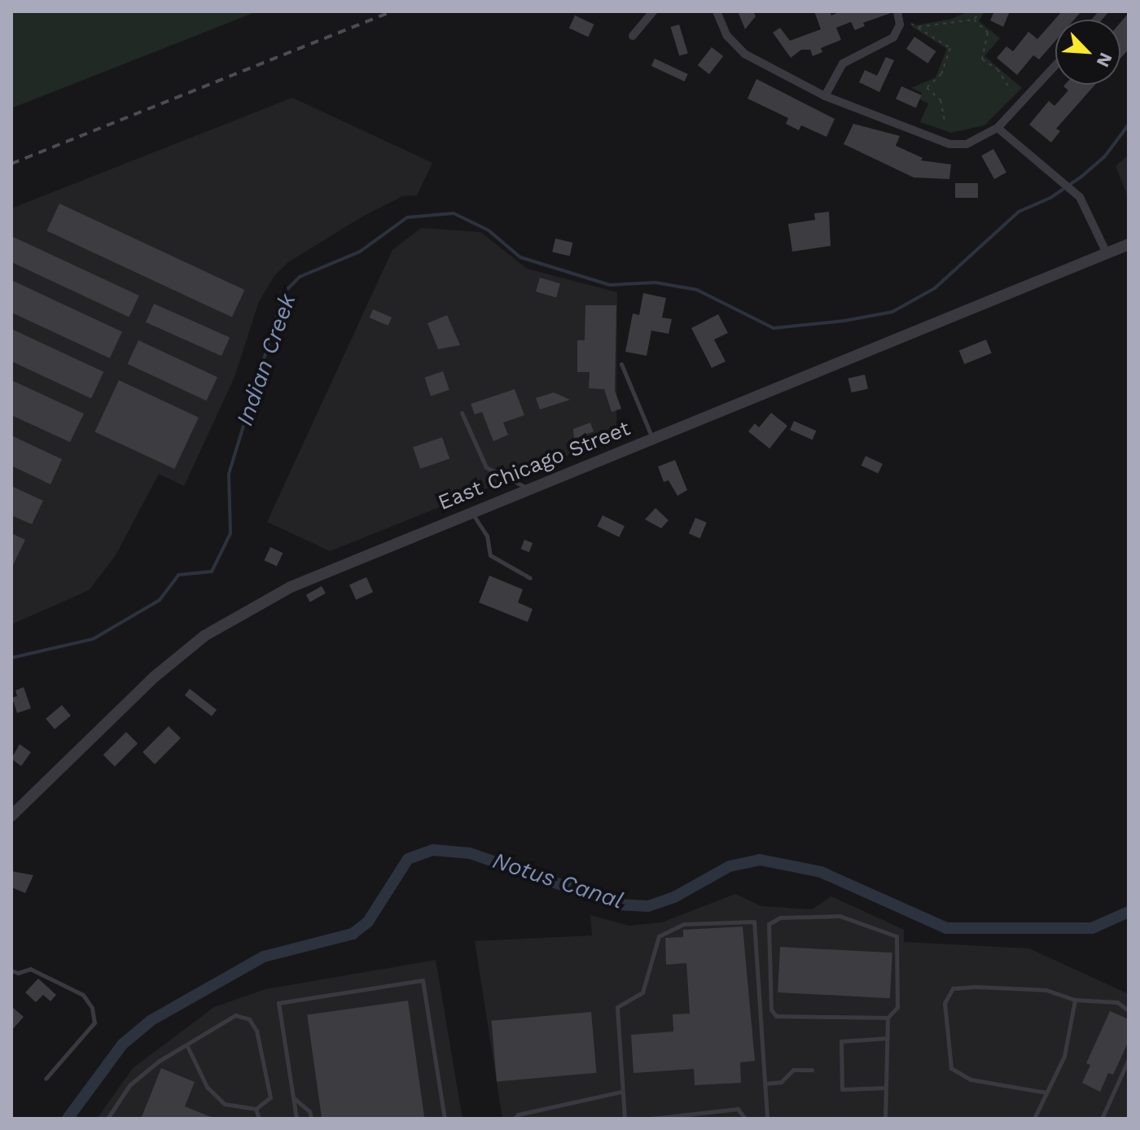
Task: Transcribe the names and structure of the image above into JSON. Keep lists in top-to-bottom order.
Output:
{
  "streets": {
    "street": ["East Chicago Street"]
  },
  "water": ["Indian Creek", "Notus Canal"],
  "north": "bottom right"
}
